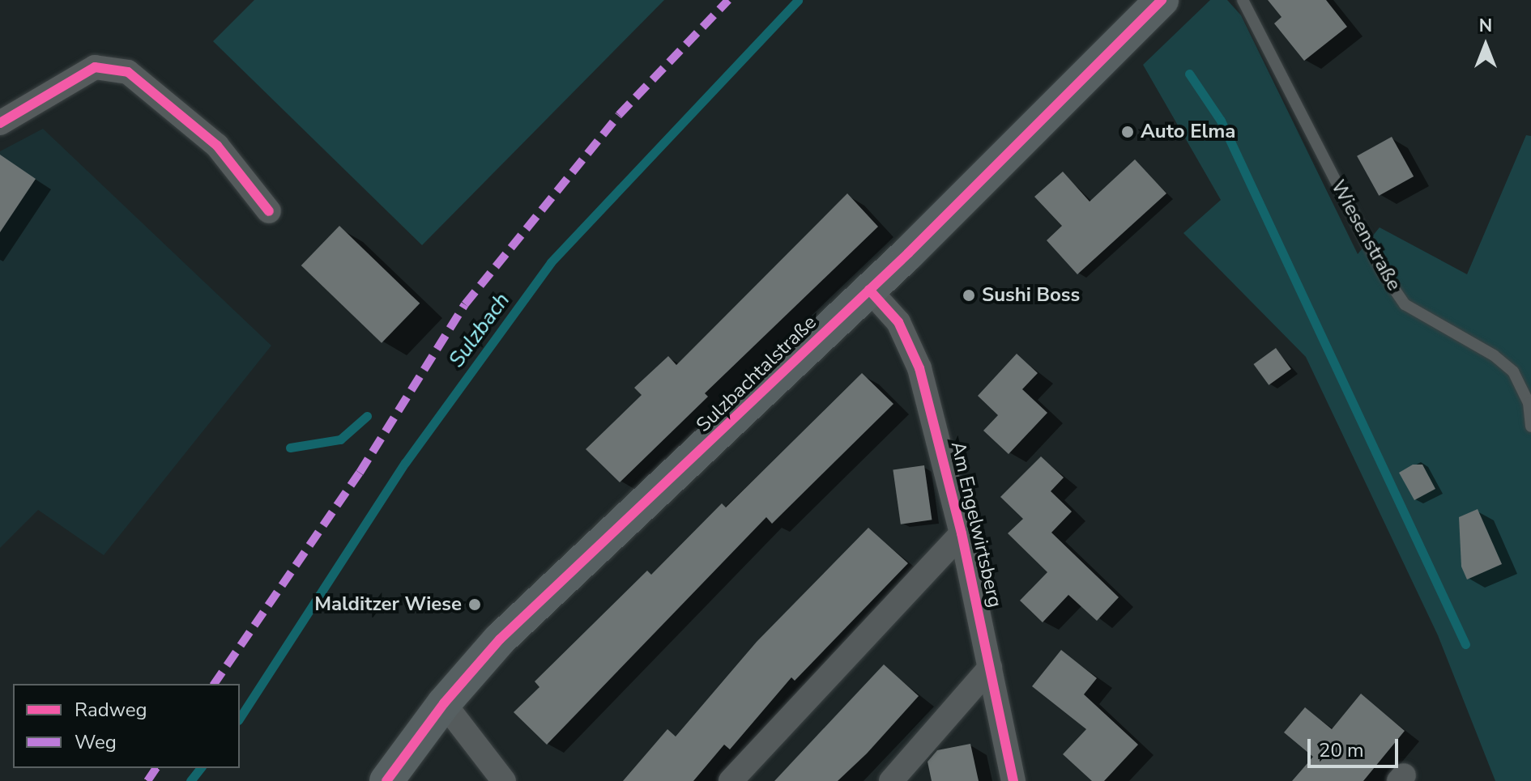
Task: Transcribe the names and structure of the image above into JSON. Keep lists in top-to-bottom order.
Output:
{
  "streets": {
    "main road": ["Sulzbachtalstraße"],
    "street": ["Am Engelwirtsberg"],
    "lane": ["Wiesenstraße"]
  },
  "crossings": [
    ["Sulzbachtalstraße", "Am Engelwirtsberg"]
  ],
  "water": ["Sulzbach"],
  "places": ["Auto Elma", "Sushi Boss", "Malditzer Wiese"],
  "legend": ["Radweg", "Weg"],
  "scale_bar": "20 m",
  "north": "top"
}
